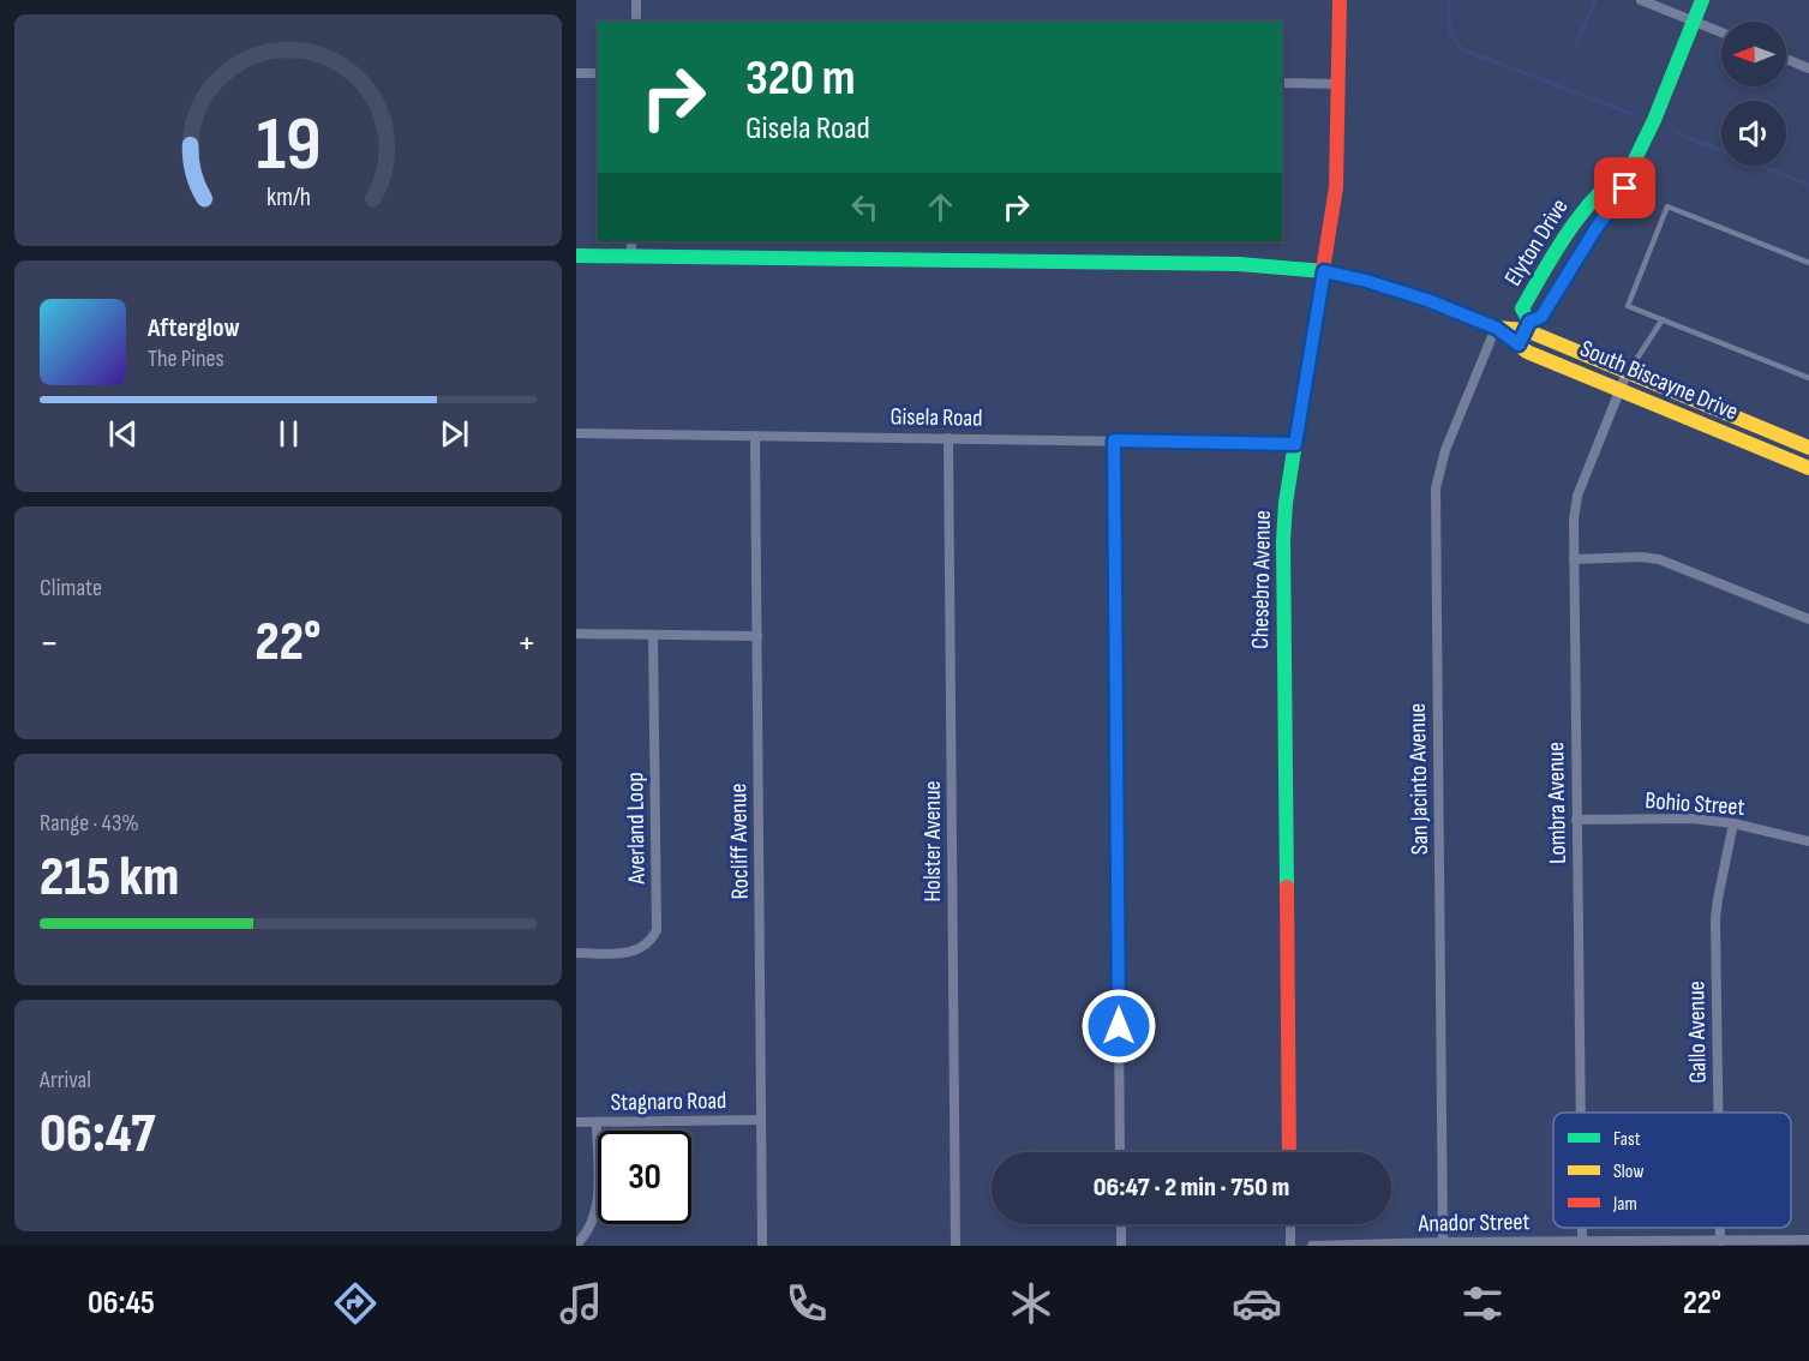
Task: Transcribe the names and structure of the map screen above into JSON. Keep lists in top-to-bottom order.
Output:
{
  "streets": {
    "street": [
      "Elyton Drive",
      "South Biscayne Drive",
      "Gisela Road",
      "Chesebro Avenue",
      "San Jacinto Avenue",
      "Lombra Avenue",
      "Bohio Street",
      "Averland Loop",
      "Rocliff Avenue",
      "Holster Avenue",
      "Gallo Avenue",
      "Stagnaro Road",
      "Anador Street"
    ]
  },
  "crossings": [
    ["Elyton Drive", "South Biscayne Drive"],
    ["South Biscayne Drive", "Chesebro Avenue"],
    ["South Biscayne Drive", "San Jacinto Avenue"],
    ["South Biscayne Drive", "Lombra Avenue"],
    ["Gisela Road", "Chesebro Avenue"],
    ["Gisela Road", "Rocliff Avenue"],
    ["Gisela Road", "Holster Avenue"],
    ["San Jacinto Avenue", "Anador Street"],
    ["Lombra Avenue", "Bohio Street"],
    ["Lombra Avenue", "Anador Street"],
    ["Bohio Street", "Gallo Avenue"],
    ["Rocliff Avenue", "Stagnaro Road"],
    ["Gallo Avenue", "Anador Street"]
  ],
  "legend": ["Fast", "Slow", "Jam"],
  "north": "left",
  "page": {
    "turn": ["320 m", "Gisela Road"],
    "song": ["Afterglow", "The Pines"],
    "tile": [
      "Climate",
      ["Range · 43%", "215 km"],
      ["Arrival", "06:47"]
    ],
    "heat": ["−", "22°", "+"],
    "limit": "30",
    "trip": "06:47 · 2 min · 750 m",
    "tabs": ["06:45", "22°"],
    "gauge": ["19", "km/h"]
  }
}
